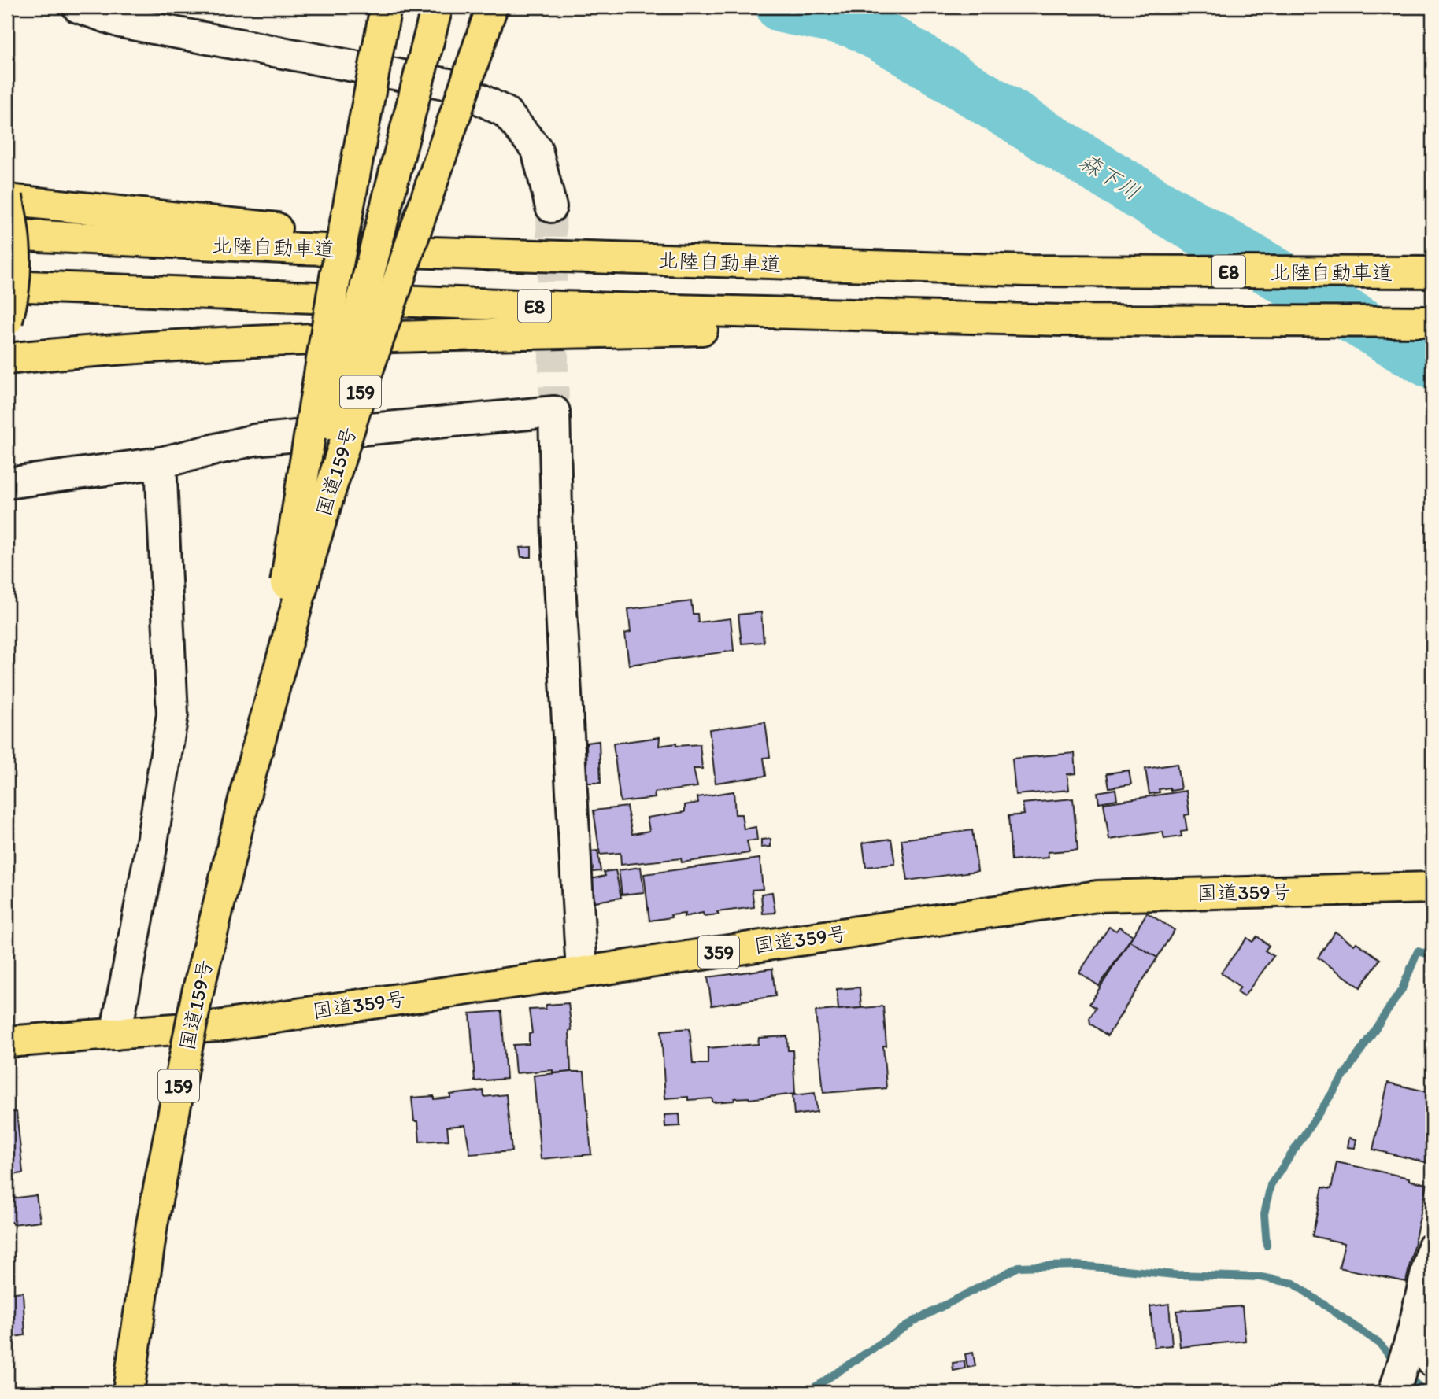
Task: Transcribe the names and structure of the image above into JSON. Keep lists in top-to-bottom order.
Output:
{
  "streets": {
    "highway": [
      "北陸自動車道",
      "E8",
      "159",
      "国道159号",
      "国道359号",
      "359"
    ]
  },
  "crossings": [
    ["159", "国道159号"]
  ],
  "water": ["森下川"]
}
